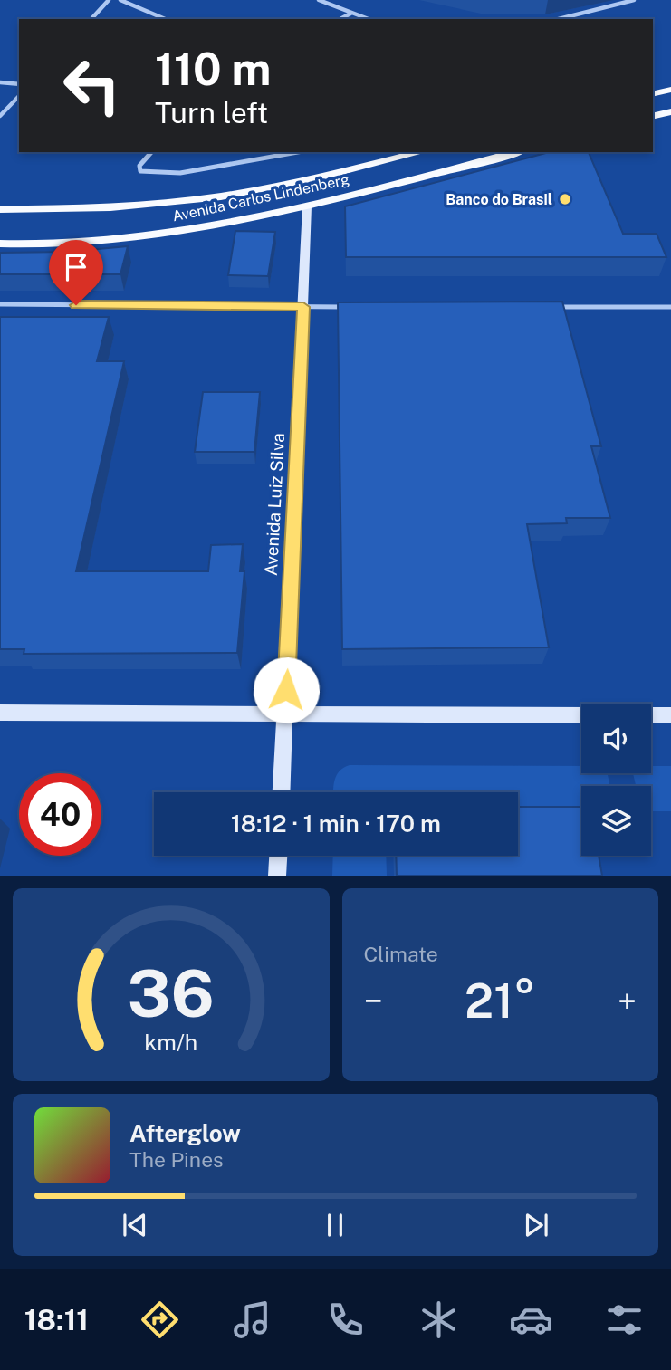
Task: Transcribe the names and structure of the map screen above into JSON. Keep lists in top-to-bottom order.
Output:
{
  "streets": {
    "main road": ["Avenida Carlos Lindenberg"],
    "street": ["Avenida Luiz Silva"]
  },
  "crossings": [
    ["Avenida Carlos Lindenberg", "Avenida Luiz Silva"]
  ],
  "places": ["Banco do Brasil"],
  "page": {
    "turn": ["110 m", "Turn left"],
    "limit": "40",
    "trip": "18:12 · 1 min · 170 m",
    "tile": "Climate",
    "heat": ["−", "21°", "+"],
    "song": ["Afterglow", "The Pines"],
    "tabs": "18:11",
    "gauge": ["36", "km/h"]
  }
}
